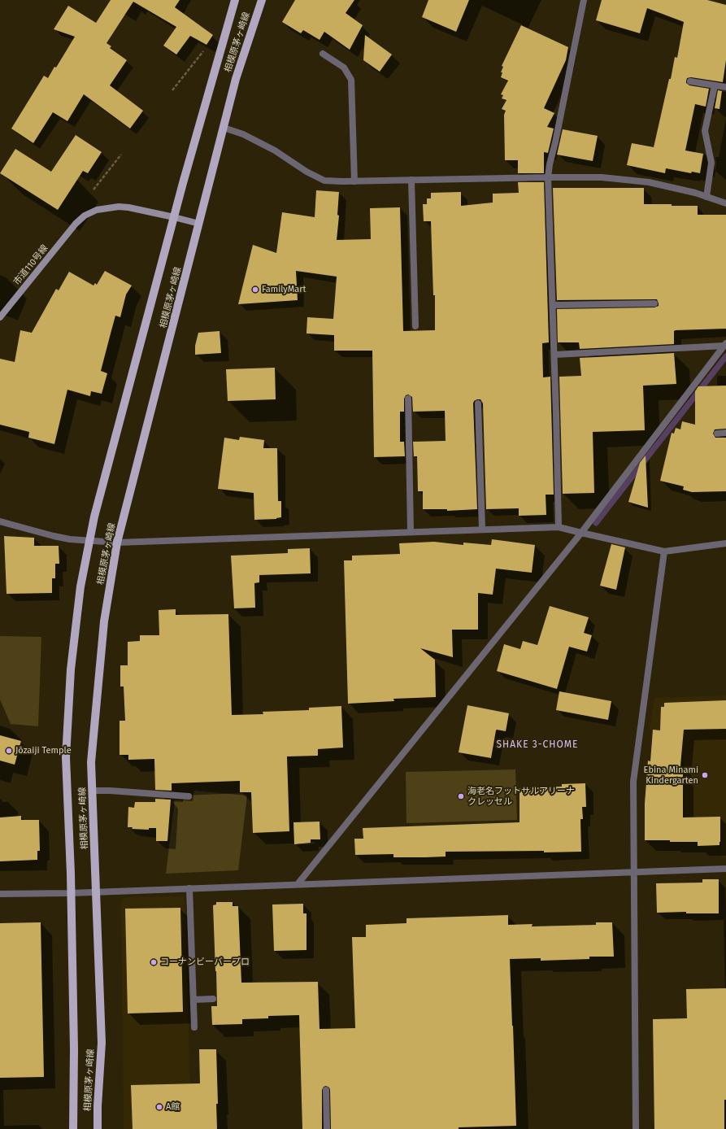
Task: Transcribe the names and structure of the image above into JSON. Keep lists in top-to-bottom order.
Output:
{
  "streets": {
    "main road": ["相模原茅ヶ崎線"],
    "street": ["市道110号線"]
  },
  "crossings": [
    ["相模原茅ヶ崎線", "市道110号線"]
  ],
  "districts": ["SHAKE 3-CHOME"],
  "places": [
    "FamilyMart",
    "Jōzaiji Temple",
    "Ebina Minami Kindergarten",
    "海老名フットサルアリーナ クレッセル",
    "コーナンビーバープロ",
    "A館"
  ]
}
